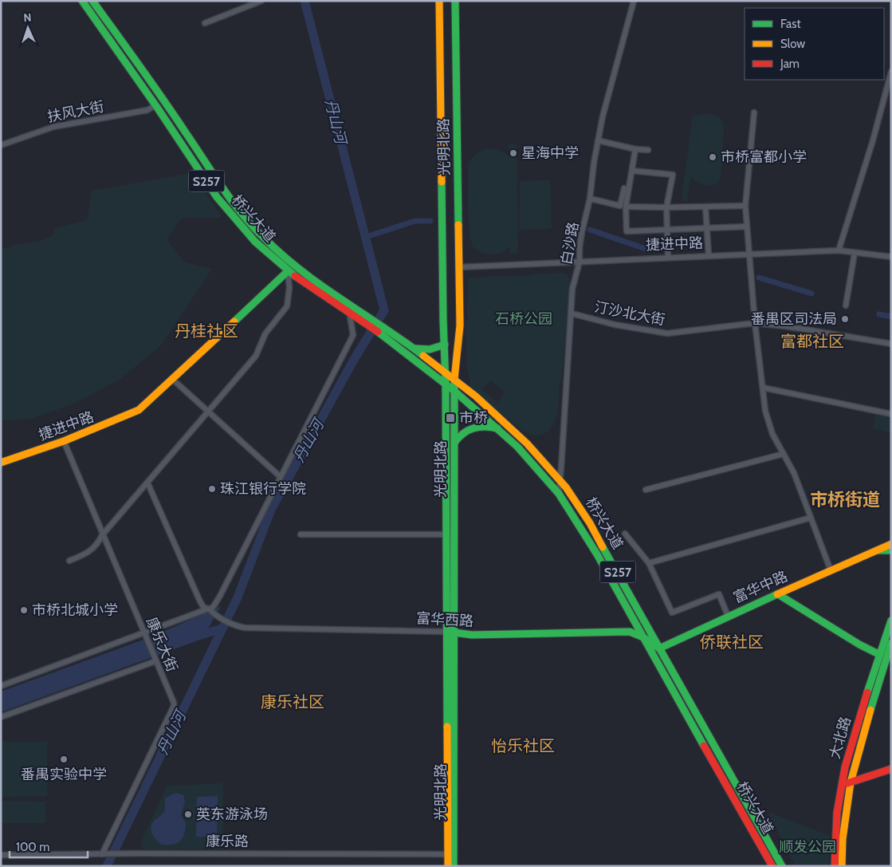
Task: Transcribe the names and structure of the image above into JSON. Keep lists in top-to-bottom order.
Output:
{
  "streets": {
    "main road": [
      "光明北路",
      "S257",
      "桥兴大道",
      "捷进中路",
      "富华中路",
      "富华西路",
      "大北路"
    ],
    "street": [
      "扶风大街",
      "白沙路",
      "汀沙北大街",
      "康乐大街",
      "康乐路"
    ]
  },
  "crossings": [
    ["扶风大街", "桥兴大道"],
    ["光明北路", "桥兴大道"],
    ["光明北路", "捷进中路"],
    ["光明北路", "富华西路"],
    ["光明北路", "康乐路"],
    ["S257", "桥兴大道"],
    ["桥兴大道", "白沙路"],
    ["桥兴大道", "捷进中路"],
    ["桥兴大道", "富华中路"],
    ["桥兴大道", "富华西路"],
    ["白沙路", "捷进中路"],
    ["白沙路", "汀沙北大街"],
    ["捷进中路", "康乐大街"],
    ["康乐大街", "康乐路"]
  ],
  "districts": [
    "丹桂社区",
    "富都社区",
    "市桥街道",
    "侨联社区",
    "康乐社区",
    "怡乐社区"
  ],
  "water": ["丹山河"],
  "parks": ["石桥公园", "顺发公园"],
  "places": {
    "other": [
      "星海中学",
      "市桥富都小学",
      "番禺区司法局",
      "珠江银行学院",
      "市桥北城小学",
      "番禺实验中学",
      "英东游泳场"
    ],
    "transit": ["市桥"]
  },
  "legend": ["Fast", "Slow", "Jam"],
  "scale_bar": "100 m",
  "north": "top"
}
